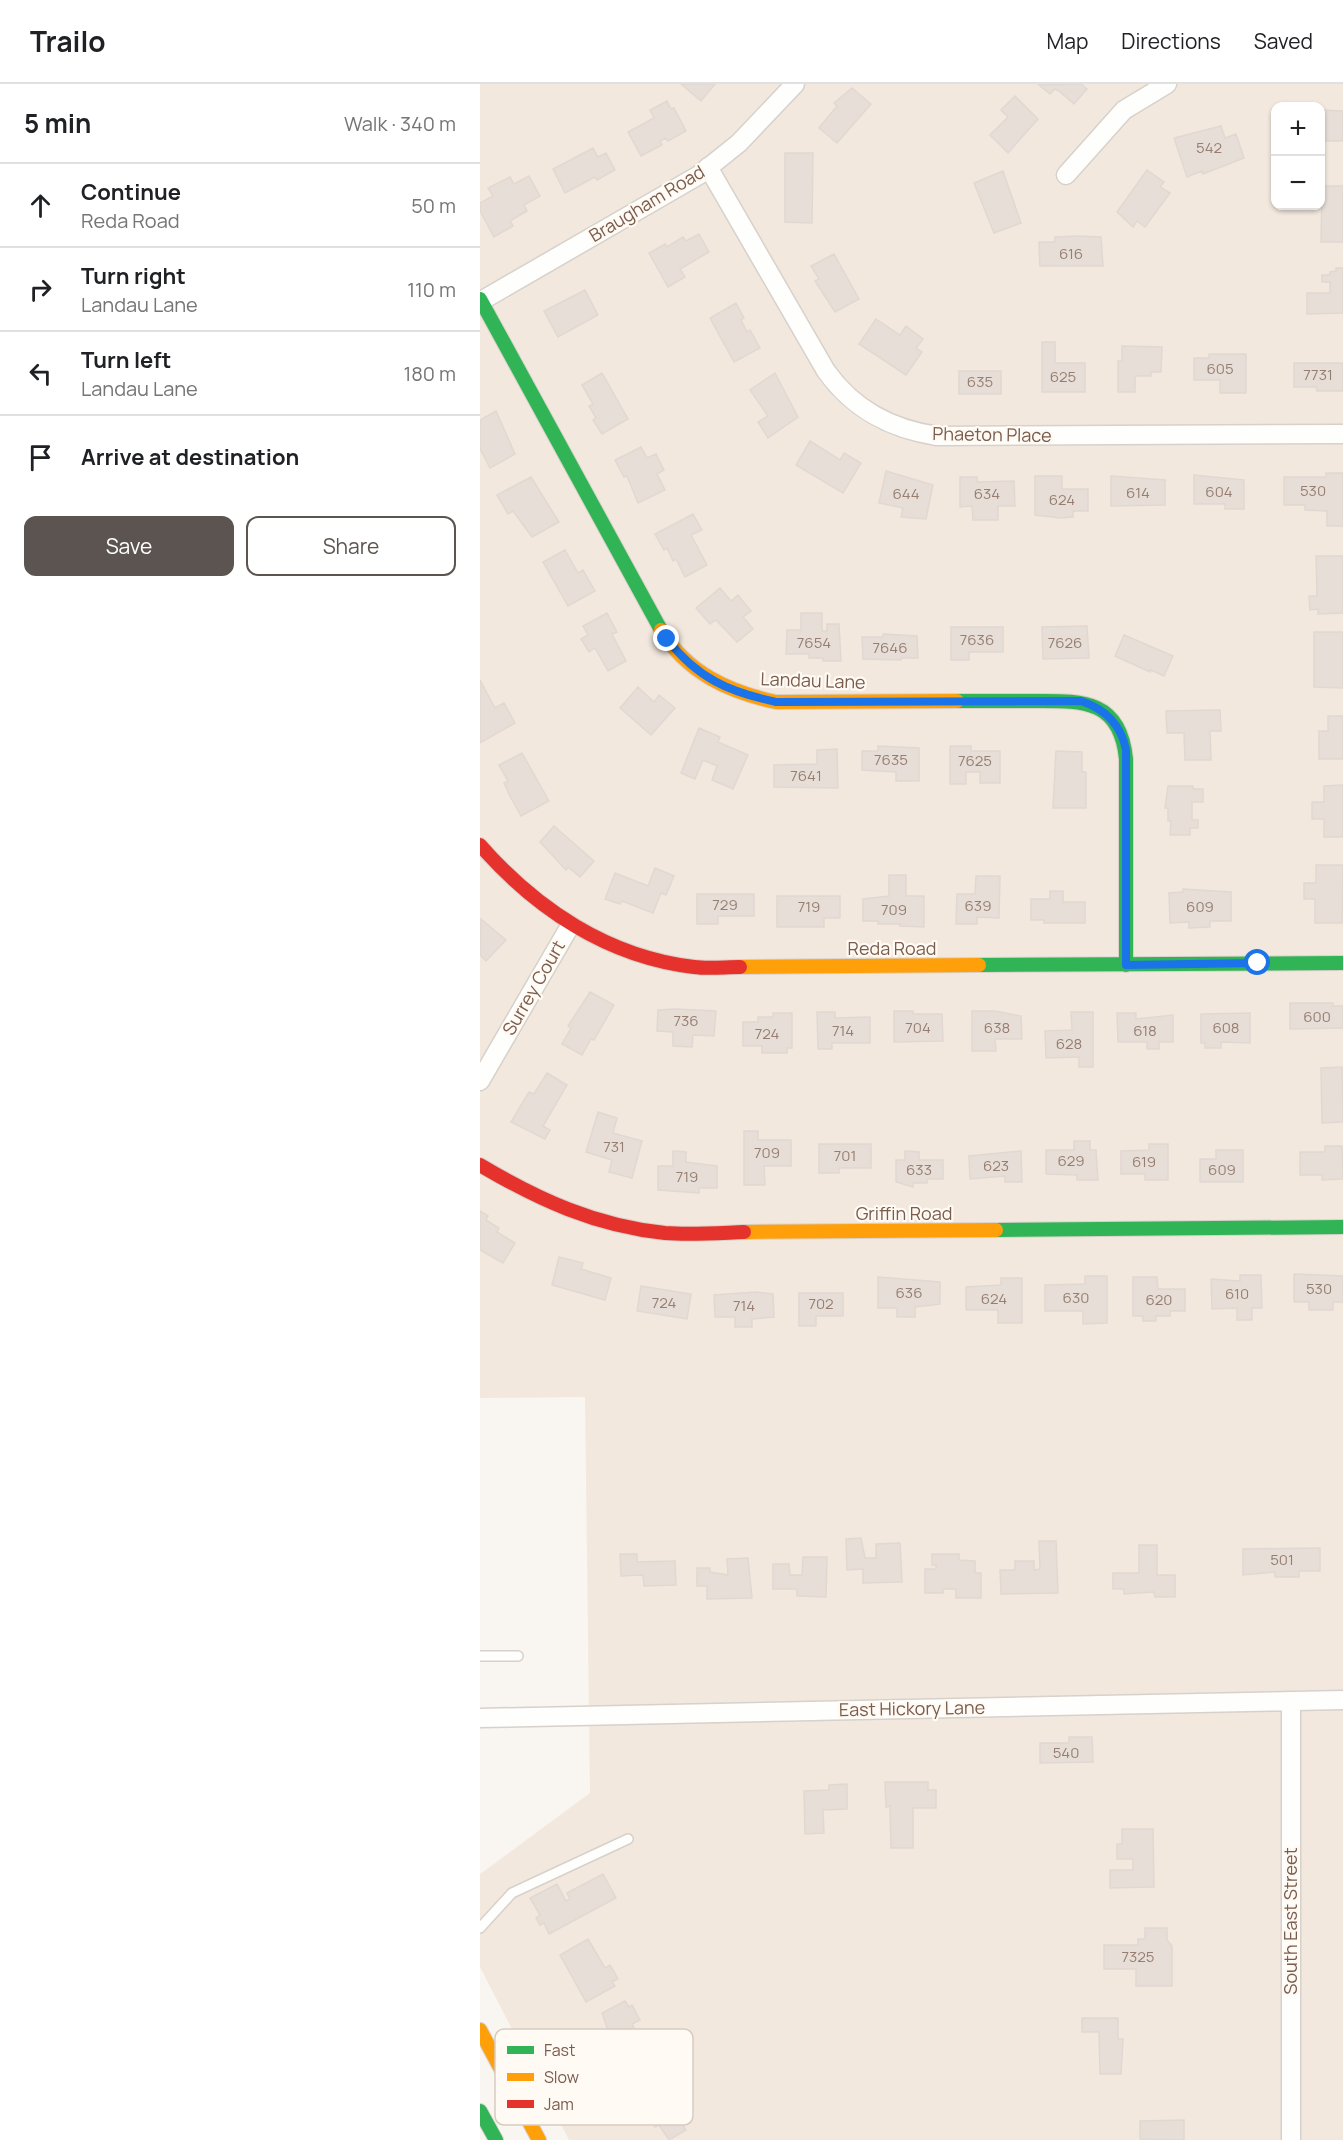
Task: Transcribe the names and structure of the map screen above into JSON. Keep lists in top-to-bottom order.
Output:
{
  "streets": {
    "street": [
      "Braugham Road",
      "Phaeton Place",
      "Landau Lane",
      "Reda Road",
      "Surrey Court",
      "Griffin Road",
      "East Hickory Lane",
      "South East Street"
    ]
  },
  "crossings": [
    ["Braugham Road", "Phaeton Place"],
    ["Braugham Road", "Landau Lane"],
    ["Landau Lane", "Reda Road"],
    ["Reda Road", "Surrey Court"],
    ["East Hickory Lane", "South East Street"]
  ],
  "house_numbers": [
    "542",
    "616",
    "605",
    "7731",
    "625",
    "635",
    "530",
    "604",
    "614",
    "644",
    "634",
    "624",
    "7636",
    "7654",
    "7626",
    "7646",
    "7635",
    "7625",
    "7641",
    "729",
    "639",
    "719",
    "609",
    "709",
    "600",
    "736",
    "704",
    "638",
    "608",
    "714",
    "618",
    "724",
    "628",
    "731",
    "709",
    "701",
    "629",
    "619",
    "623",
    "633",
    "609",
    "719",
    "530",
    "636",
    "610",
    "630",
    "624",
    "620",
    "724",
    "702",
    "714",
    "501",
    "540",
    "7325"
  ],
  "legend": ["Fast", "Slow", "Jam"],
  "page": {
    "header": "Trailo",
    "nav": ["Map", "Directions", "Saved"],
    "heading": ["5 min", "Walk · 340 m"],
    "map_buttons": ["+", "−"],
    "list": [
      ["Continue", "Reda Road", "50 m"],
      ["Turn right", "Landau Lane", "110 m"],
      ["Turn left", "Landau Lane", "180 m"],
      "Arrive at destination"
    ],
    "buttons": ["Save", "Share"]
  }
}
